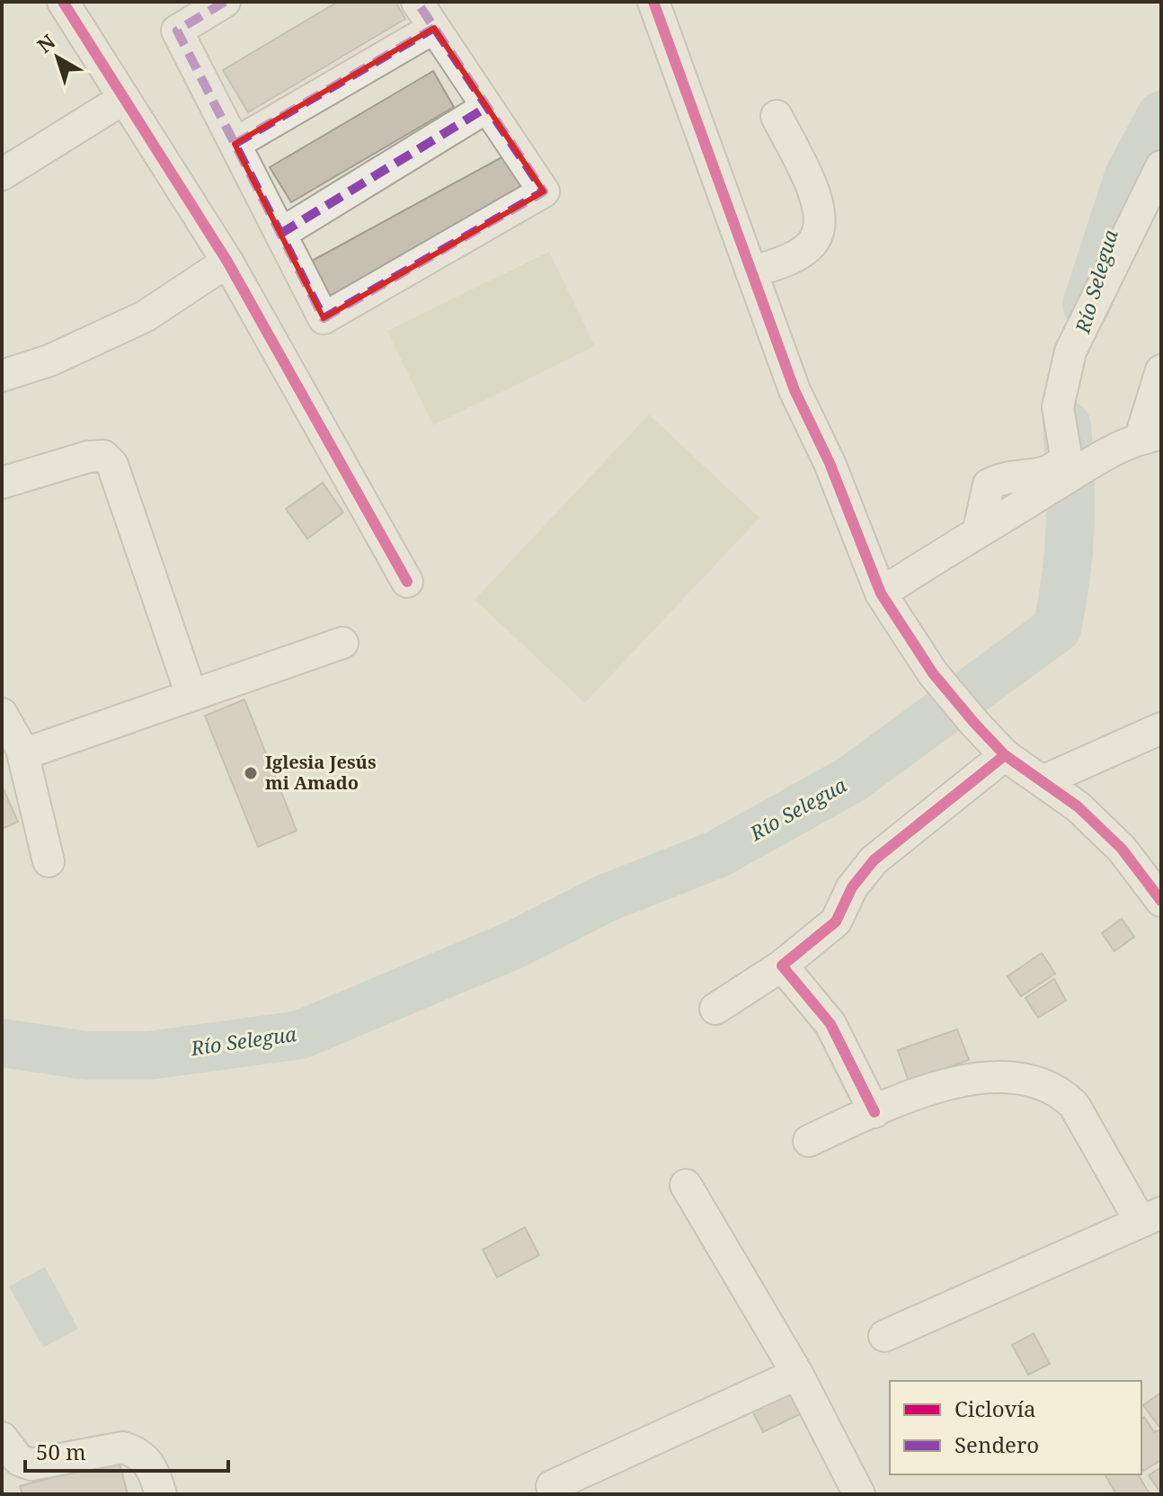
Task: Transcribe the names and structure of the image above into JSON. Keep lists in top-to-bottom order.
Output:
{
  "water": ["Río Selegua"],
  "places": ["Iglesia Jesús mi Amado"],
  "legend": ["Ciclovía", "Sendero"],
  "scale_bar": "50 m",
  "north": "top left"
}
